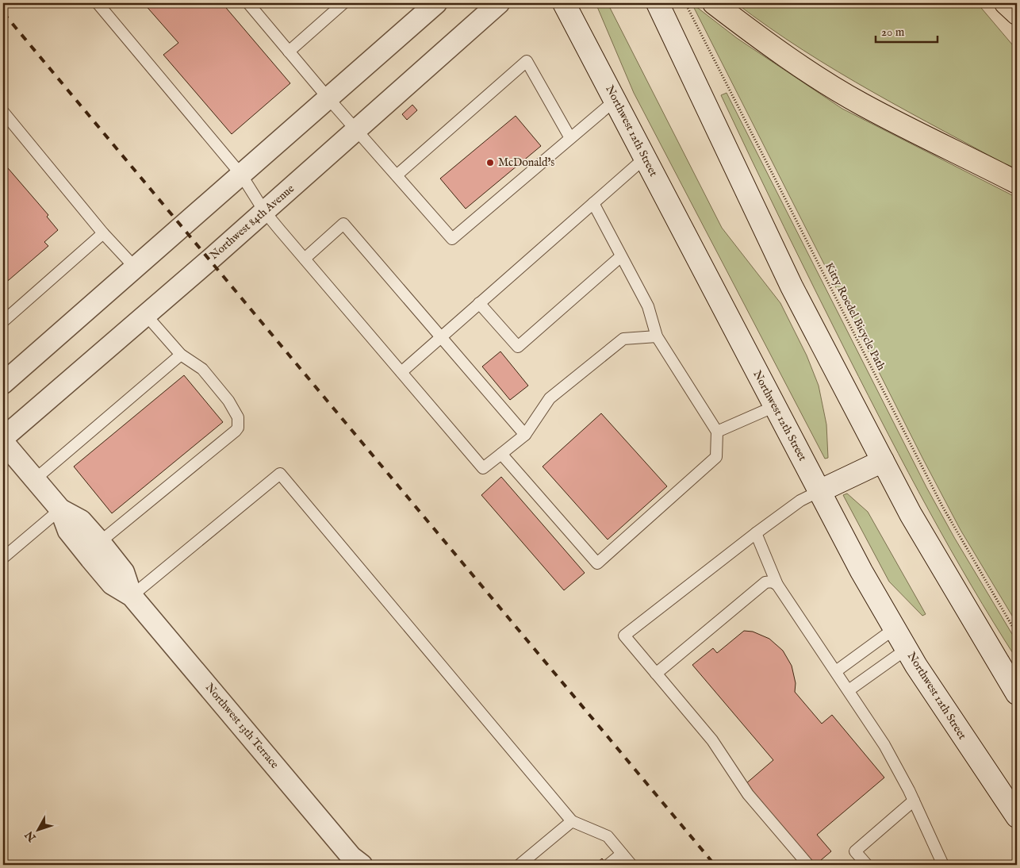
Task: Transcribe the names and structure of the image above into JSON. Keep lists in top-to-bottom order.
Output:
{
  "streets": {
    "main road": ["Northwest 12th Street"],
    "street": ["Northwest 84th Avenue", "Northwest 13th Terrace"],
    "path": ["Kitty Roedel Bicycle Path"]
  },
  "places": ["McDonald's"],
  "scale_bar": "20 m",
  "north": "bottom left"
}
